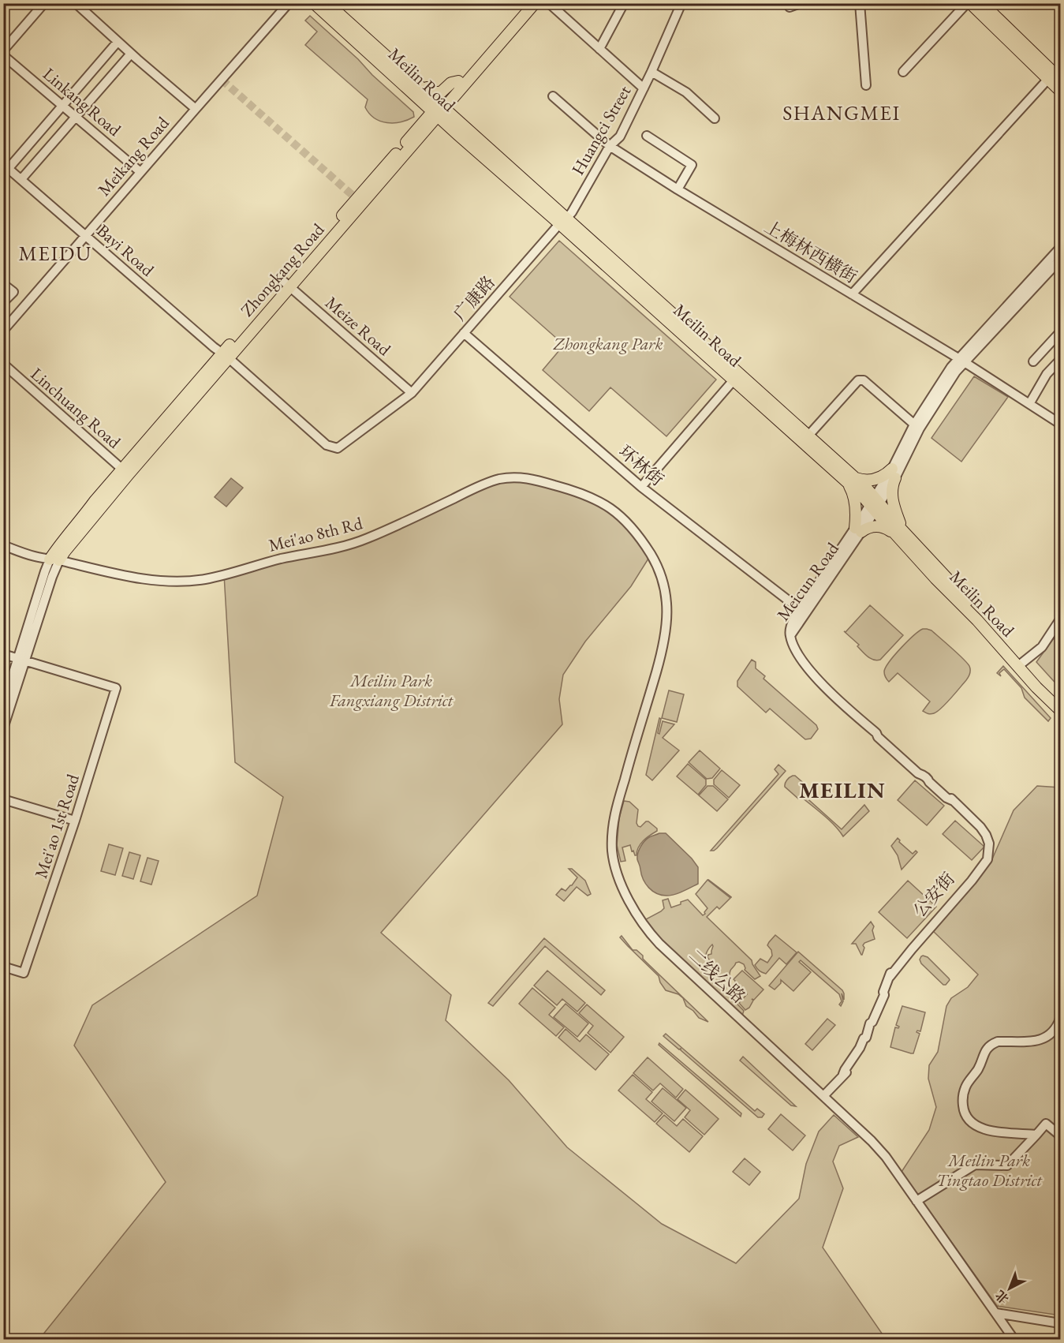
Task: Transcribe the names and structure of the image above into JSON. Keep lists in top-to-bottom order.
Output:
{
  "streets": {
    "main road": ["Meilin Road", "Zhongkang Road"],
    "street": [
      "Linkang Road",
      "Huangci Street",
      "Meikang Road",
      "Bayi Road",
      "上梅林西横街",
      "广康路",
      "Meize Road",
      "Linchuang Road",
      "环林街",
      "Mei'ao 8th Rd",
      "Meicun Road",
      "Mei'ao 1st Road",
      "公安街",
      "二线公路"
    ]
  },
  "crossings": [
    ["Meilin Road", "Huangci Street"],
    ["Meilin Road", "Zhongkang Road"],
    ["Meilin Road", "广康路"],
    ["Meilin Road", "Meicun Road"],
    ["Linkang Road", "Meikang Road"],
    ["Huangci Street", "上梅林西横街"],
    ["Huangci Street", "广康路"],
    ["Meikang Road", "Bayi Road"],
    ["Bayi Road", "Zhongkang Road"],
    ["Bayi Road", "广康路"],
    ["Bayi Road", "Meize Road"],
    ["上梅林西横街", "Meicun Road"],
    ["Zhongkang Road", "Meize Road"],
    ["Zhongkang Road", "Linchuang Road"],
    ["Zhongkang Road", "Mei'ao 8th Rd"],
    ["广康路", "Meize Road"],
    ["广康路", "环林街"],
    ["环林街", "Meicun Road"],
    ["Mei'ao 8th Rd", "二线公路"],
    ["Meicun Road", "公安街"],
    ["公安街", "二线公路"]
  ],
  "districts": ["SHANGMEI", "MEIDU", "MEILIN"],
  "parks": ["Zhongkang Park", "Meilin Park Fangxiang District", "Meilin Park Tingtao District"],
  "north": "bottom left"
}
